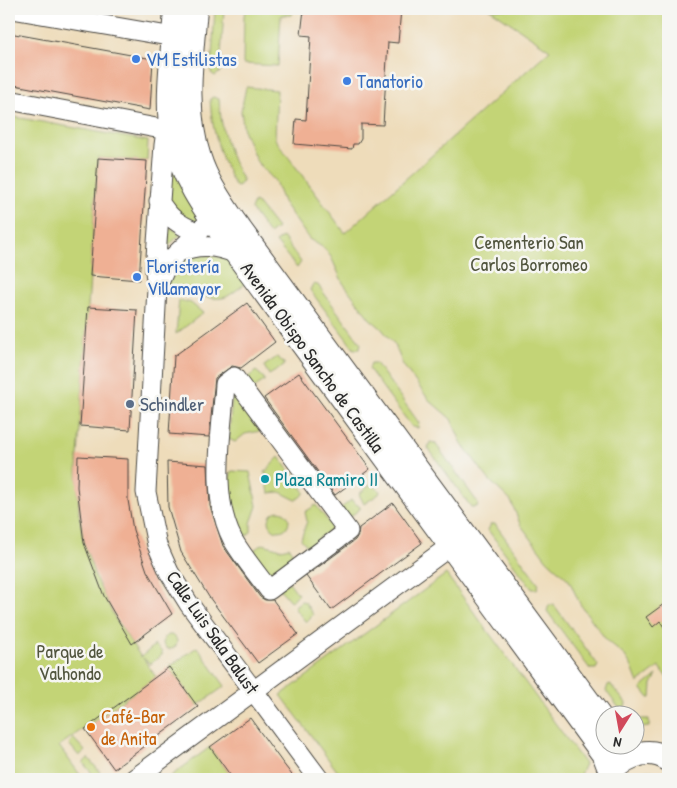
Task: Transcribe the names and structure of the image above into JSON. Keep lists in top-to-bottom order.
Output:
{
  "streets": {
    "main road": ["Avenida Obispo Sancho de Castilla"],
    "street": ["Calle Luis Sala Balust"]
  },
  "crossings": [
    ["Avenida Obispo Sancho de Castilla", "Calle Luis Sala Balust"]
  ],
  "parks": ["Cementerio San Carlos Borromeo", "Parque de Valhondo"],
  "places": [
    "VM Estilistas",
    "Tanatorio",
    "Floristería Villamayor",
    "Schindler",
    "Plaza Ramiro II",
    "Café-Bar de Anita"
  ],
  "north": "bottom"
}
